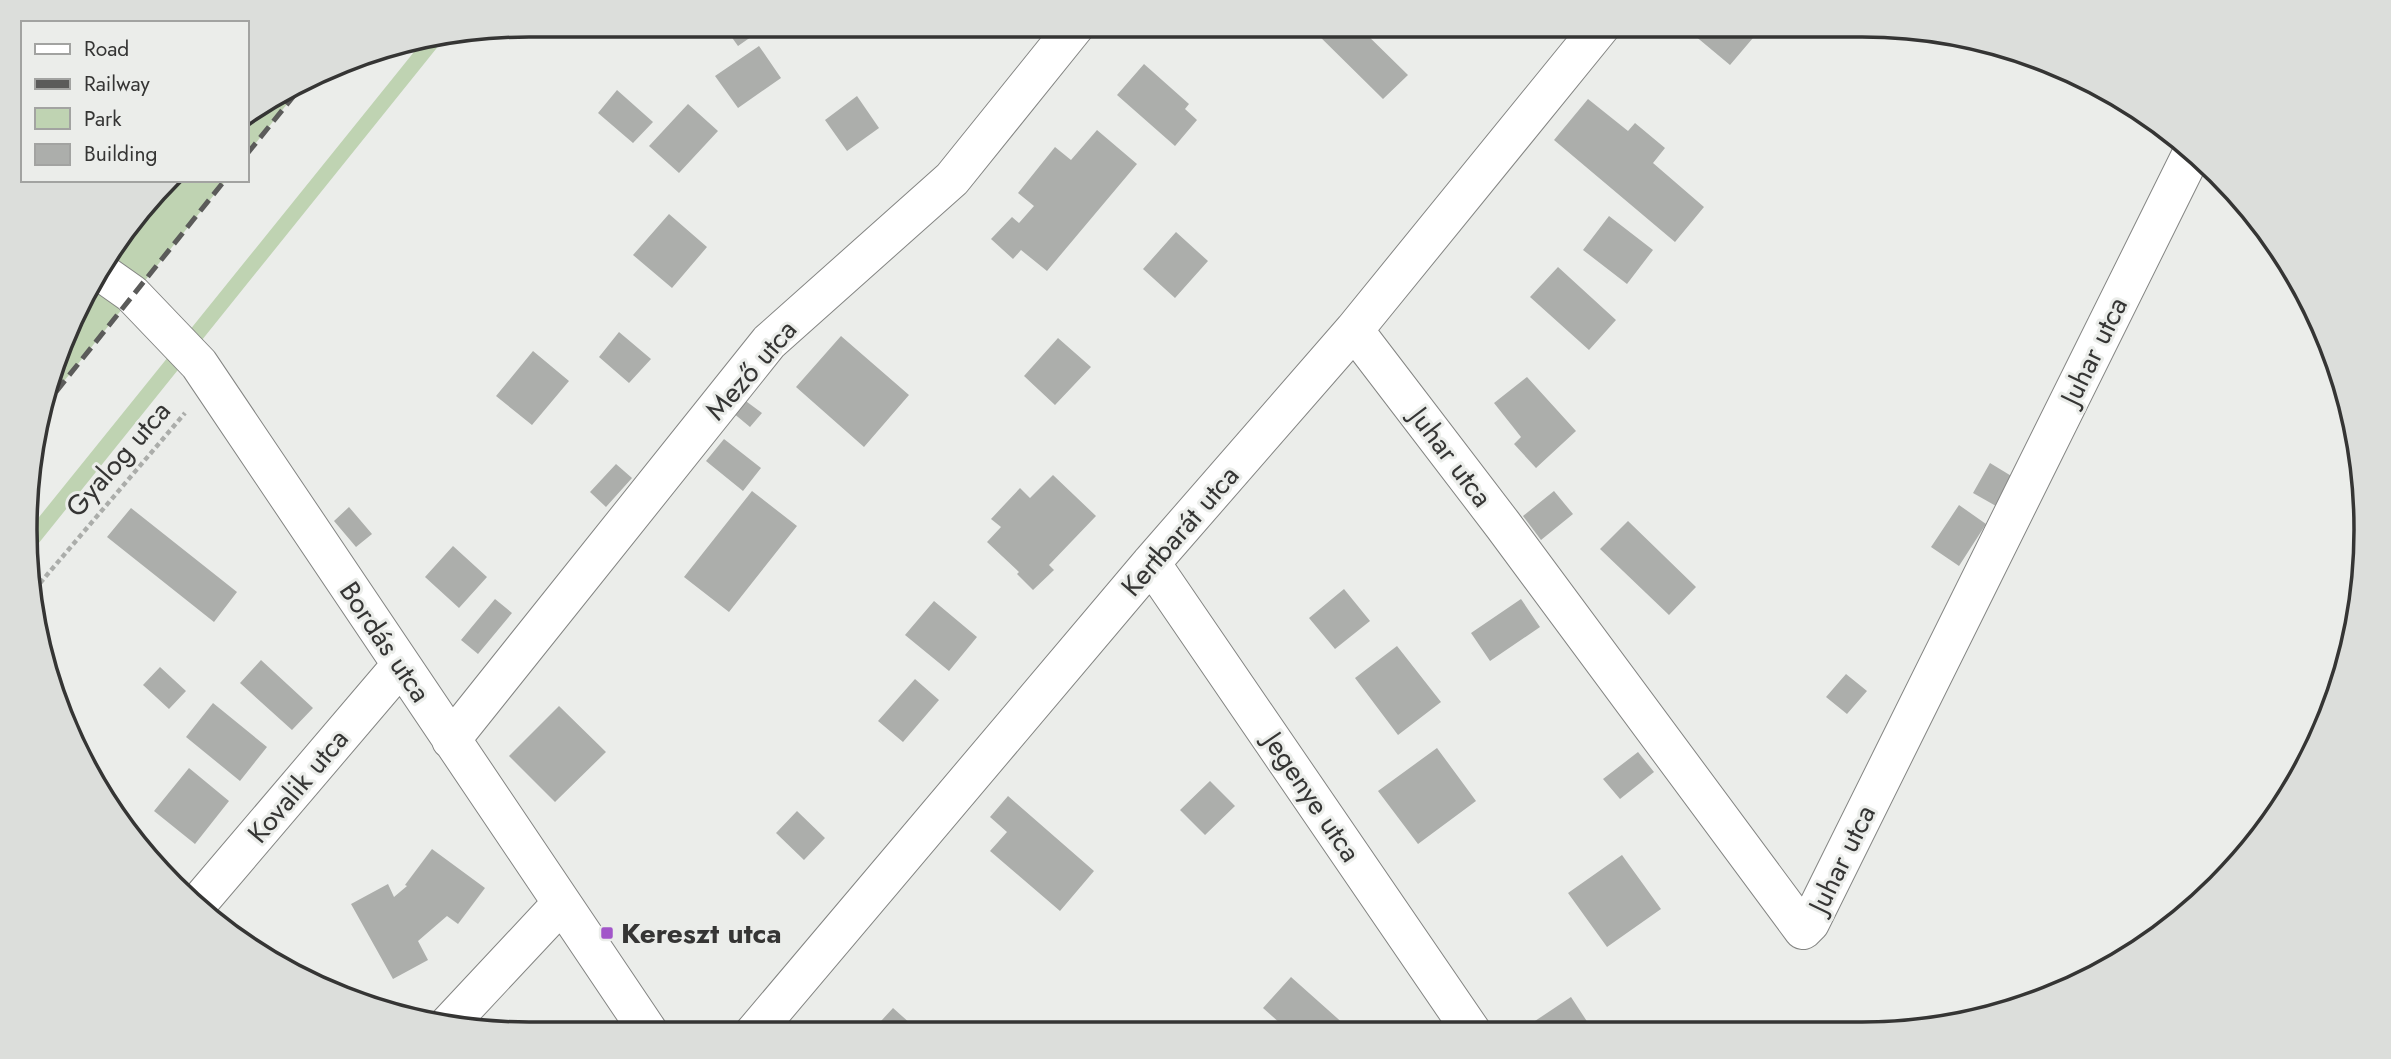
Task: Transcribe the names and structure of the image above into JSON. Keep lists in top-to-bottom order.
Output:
{
  "streets": {
    "street": [
      "Juhar utca",
      "Mező utca",
      "Kertbarát utca",
      "Bordás utca",
      "Kovalik utca",
      "Jegenye utca"
    ],
    "path": ["Gyalog utca"]
  },
  "crossings": [
    ["Juhar utca", "Kertbarát utca"],
    ["Mező utca", "Bordás utca"],
    ["Gyalog utca", "Bordás utca"],
    ["Kertbarát utca", "Jegenye utca"],
    ["Bordás utca", "Kovalik utca"]
  ],
  "places": {
    "transit": ["Kereszt utca"]
  },
  "legend": [
    "Road",
    "Railway",
    "Park",
    "Building"
  ]
}
